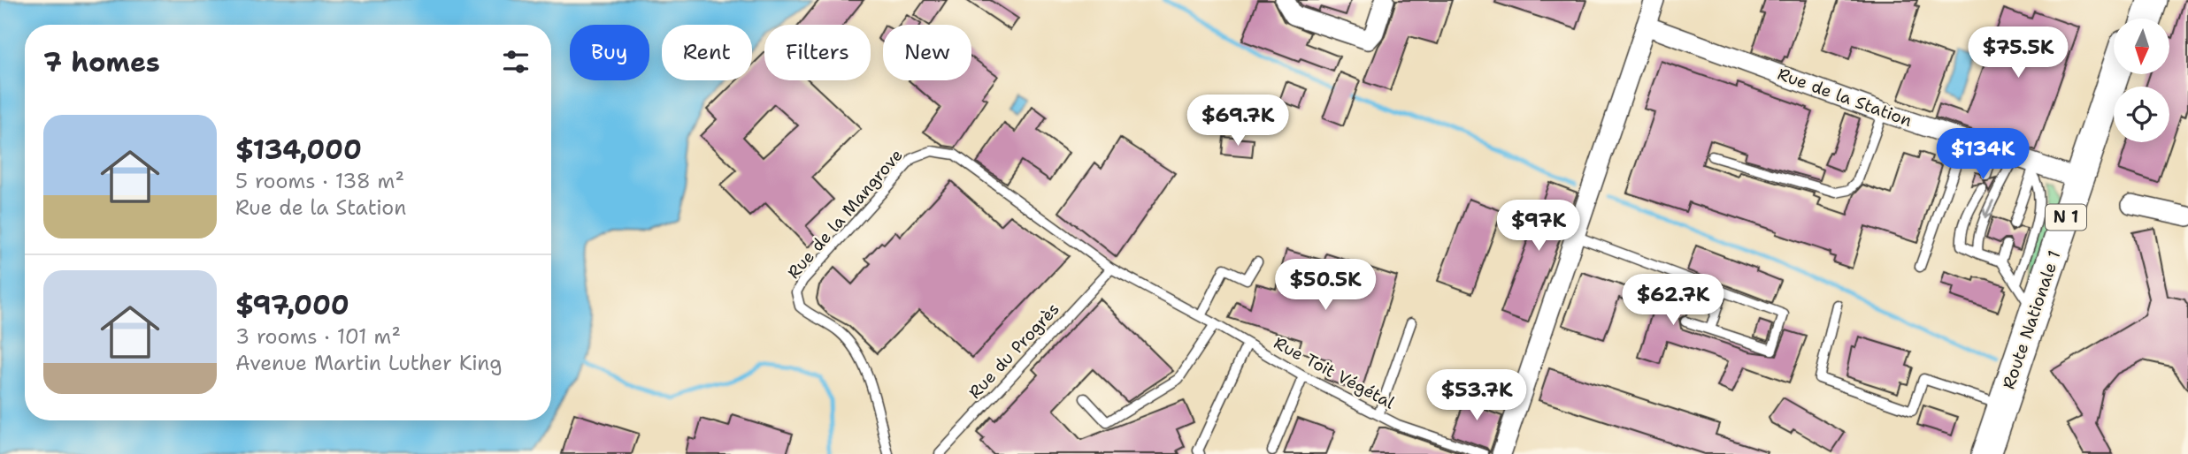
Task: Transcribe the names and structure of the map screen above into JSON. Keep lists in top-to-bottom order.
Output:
{
  "streets": {
    "main road": ["N 1", "Route Nationale 1"],
    "street": ["Rue de la Station"],
    "lane": ["Rue de la Mangrove", "Rue du Progrès", "Rue Toit Végétal"]
  },
  "crossings": [
    ["Rue de la Station", "Route Nationale 1"],
    ["Rue de la Mangrove", "Rue du Progrès"],
    ["Rue de la Mangrove", "Rue Toit Végétal"],
    ["Rue du Progrès", "Rue Toit Végétal"]
  ],
  "north": "bottom",
  "page": {
    "chip": [
      "Buy",
      "Rent",
      "Filters",
      "New"
    ],
    "heading": "7 homes",
    "price": [
      "$75.5K",
      "$69.7K",
      "$134K",
      "$97K",
      "$50.5K",
      "$62.7K",
      "$53.7K"
    ],
    "list": [
      {
        "name": "$134,000",
        "note": "5 rooms · 138 m² · Rue de la Station"
      },
      {
        "name": "$97,000",
        "note": "3 rooms · 101 m² · Avenue Martin Luther King"
      }
    ]
  }
}
